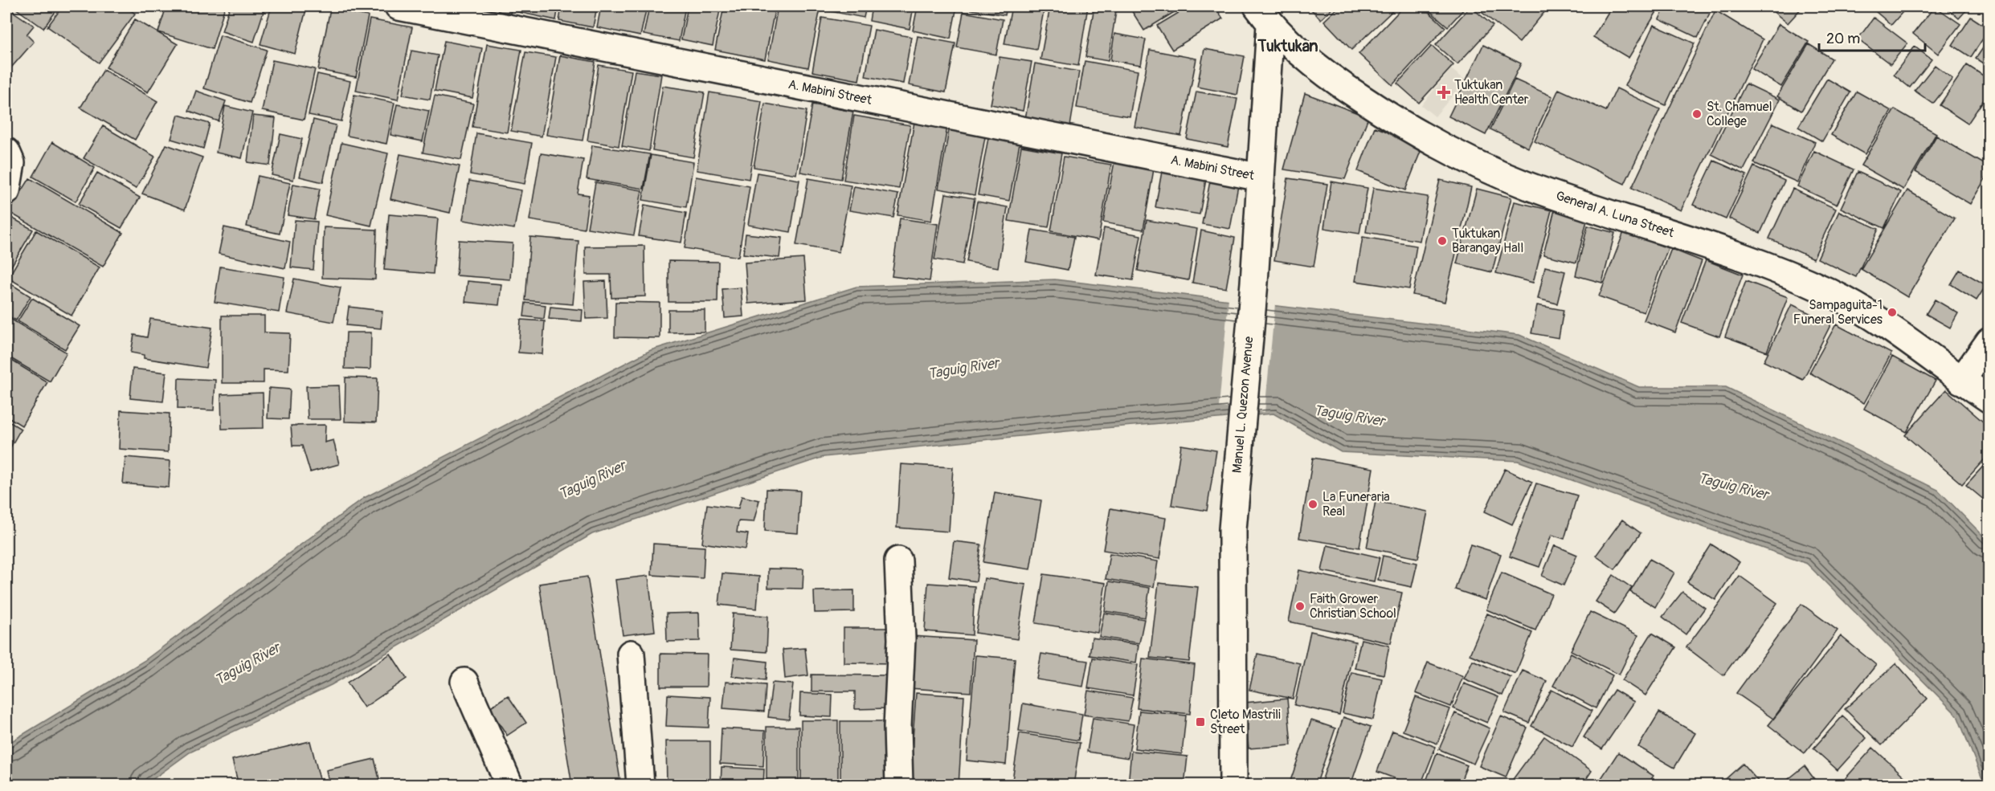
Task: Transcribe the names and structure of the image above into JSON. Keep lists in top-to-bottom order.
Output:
{
  "streets": {
    "main road": ["A. Mabini Street", "General A. Luna Street", "Manuel L. Quezon Avenue"]
  },
  "crossings": [
    ["A. Mabini Street", "Manuel L. Quezon Avenue"],
    ["General A. Luna Street", "Manuel L. Quezon Avenue"]
  ],
  "districts": ["Tuktukan"],
  "water": ["Taguig River"],
  "places": {
    "health": ["Tuktukan Health Center"],
    "other": [
      "St. Chamuel College",
      "Tuktukan Barangay Hall",
      "Sampaguita-1 Funeral Services",
      "La Funeraria Real",
      "Faith Grower Christian School"
    ],
    "transit": ["Cleto Mastrili Street"]
  },
  "scale_bar": "20 m"
}
